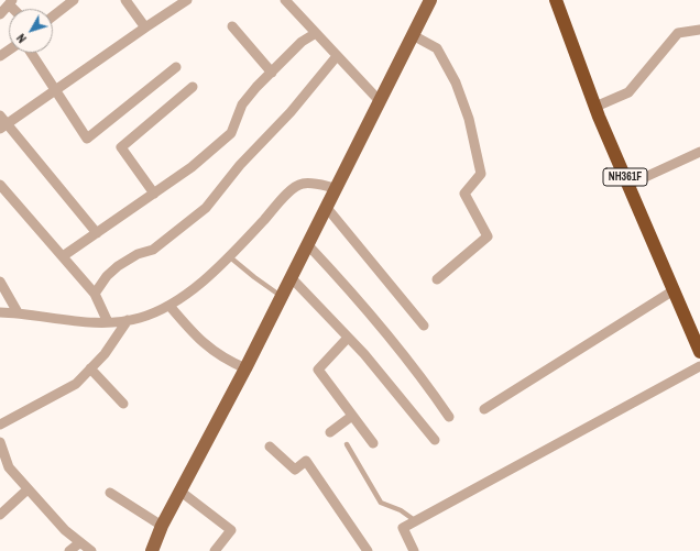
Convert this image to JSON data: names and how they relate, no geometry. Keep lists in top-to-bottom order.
{
  "streets": {
    "highway": ["NH361F"]
  },
  "north": "bottom left"
}
